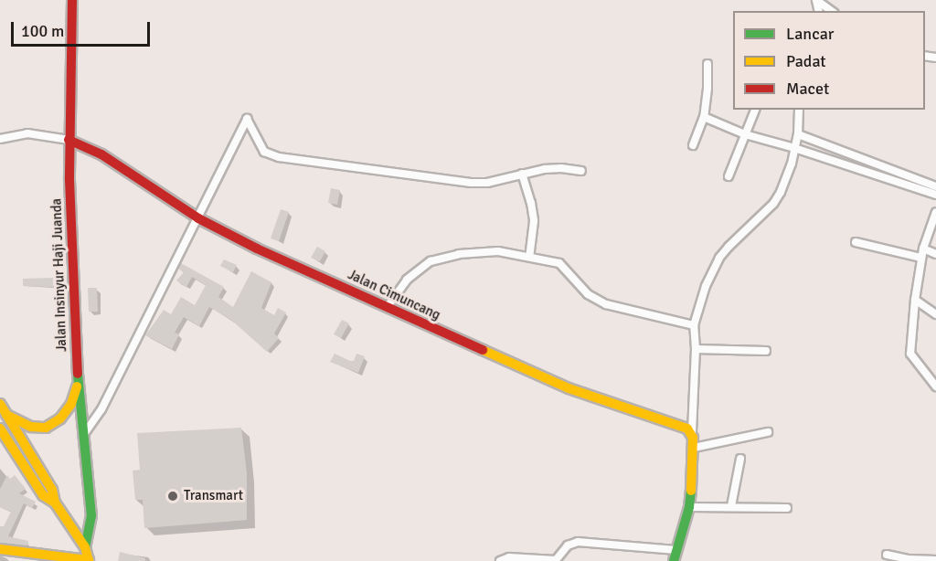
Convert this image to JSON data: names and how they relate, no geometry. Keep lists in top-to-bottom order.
{
  "streets": {
    "main road": ["Jalan Insinyur Haji Juanda", "Jalan Cimuncang"]
  },
  "crossings": [
    ["Jalan Insinyur Haji Juanda", "Jalan Cimuncang"]
  ],
  "places": ["Transmart"],
  "legend": ["Lancar", "Padat", "Macet"],
  "scale_bar": "100 m"
}
